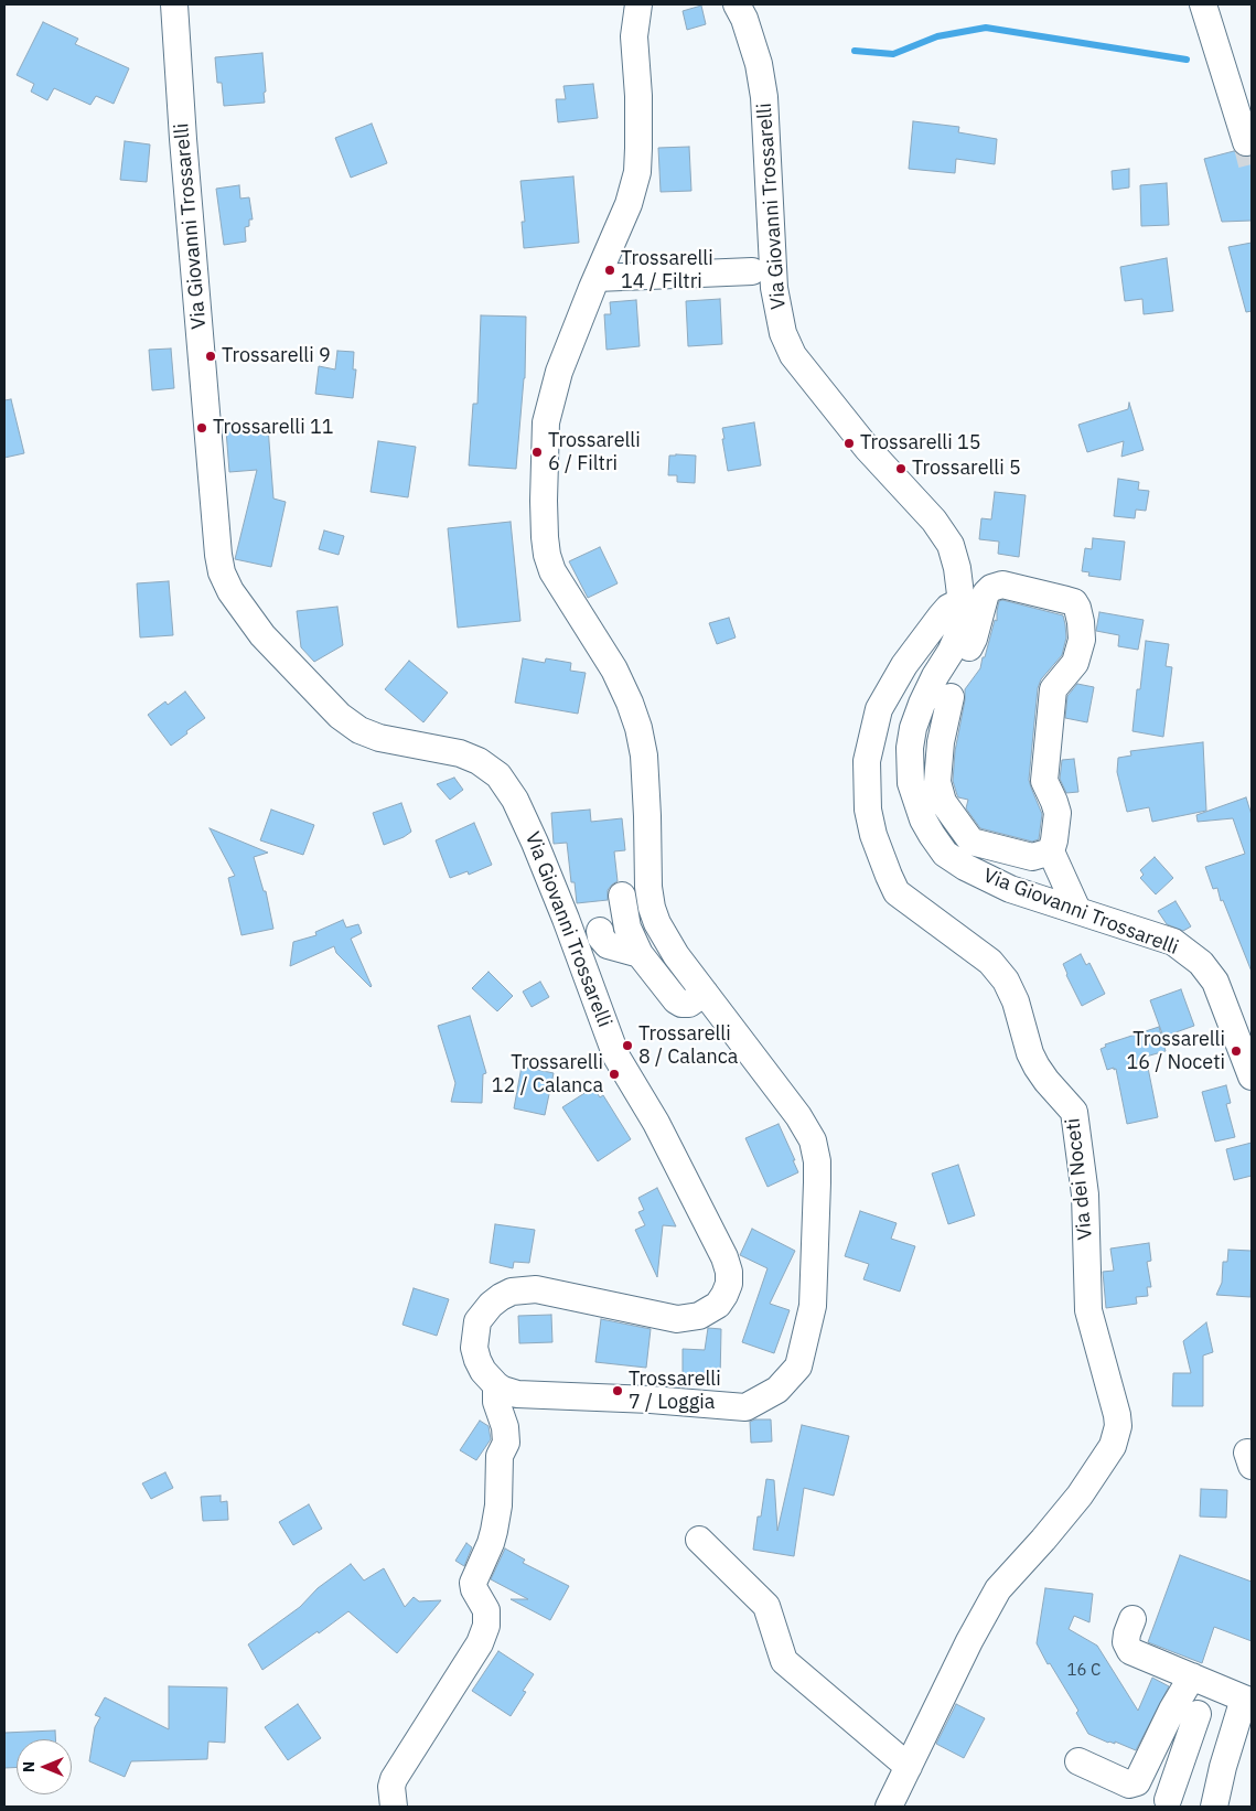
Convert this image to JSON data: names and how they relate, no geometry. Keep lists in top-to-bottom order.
{
  "streets": {
    "street": ["Via Giovanni Trossarelli", "Via dei Noceti"]
  },
  "crossings": [
    ["Via Giovanni Trossarelli", "Via dei Noceti"]
  ],
  "places": [
    "Trossarelli 14 / Filtri",
    "Trossarelli 9",
    "Trossarelli 11",
    "Trossarelli 15",
    "Trossarelli 6 / Filtri",
    "Trossarelli 5",
    "Trossarelli 8 / Calanca",
    "Trossarelli 16 / Noceti",
    "Trossarelli 12 / Calanca",
    "Trossarelli 7 / Loggia"
  ],
  "house_numbers": ["16 C"],
  "north": "left"
}
